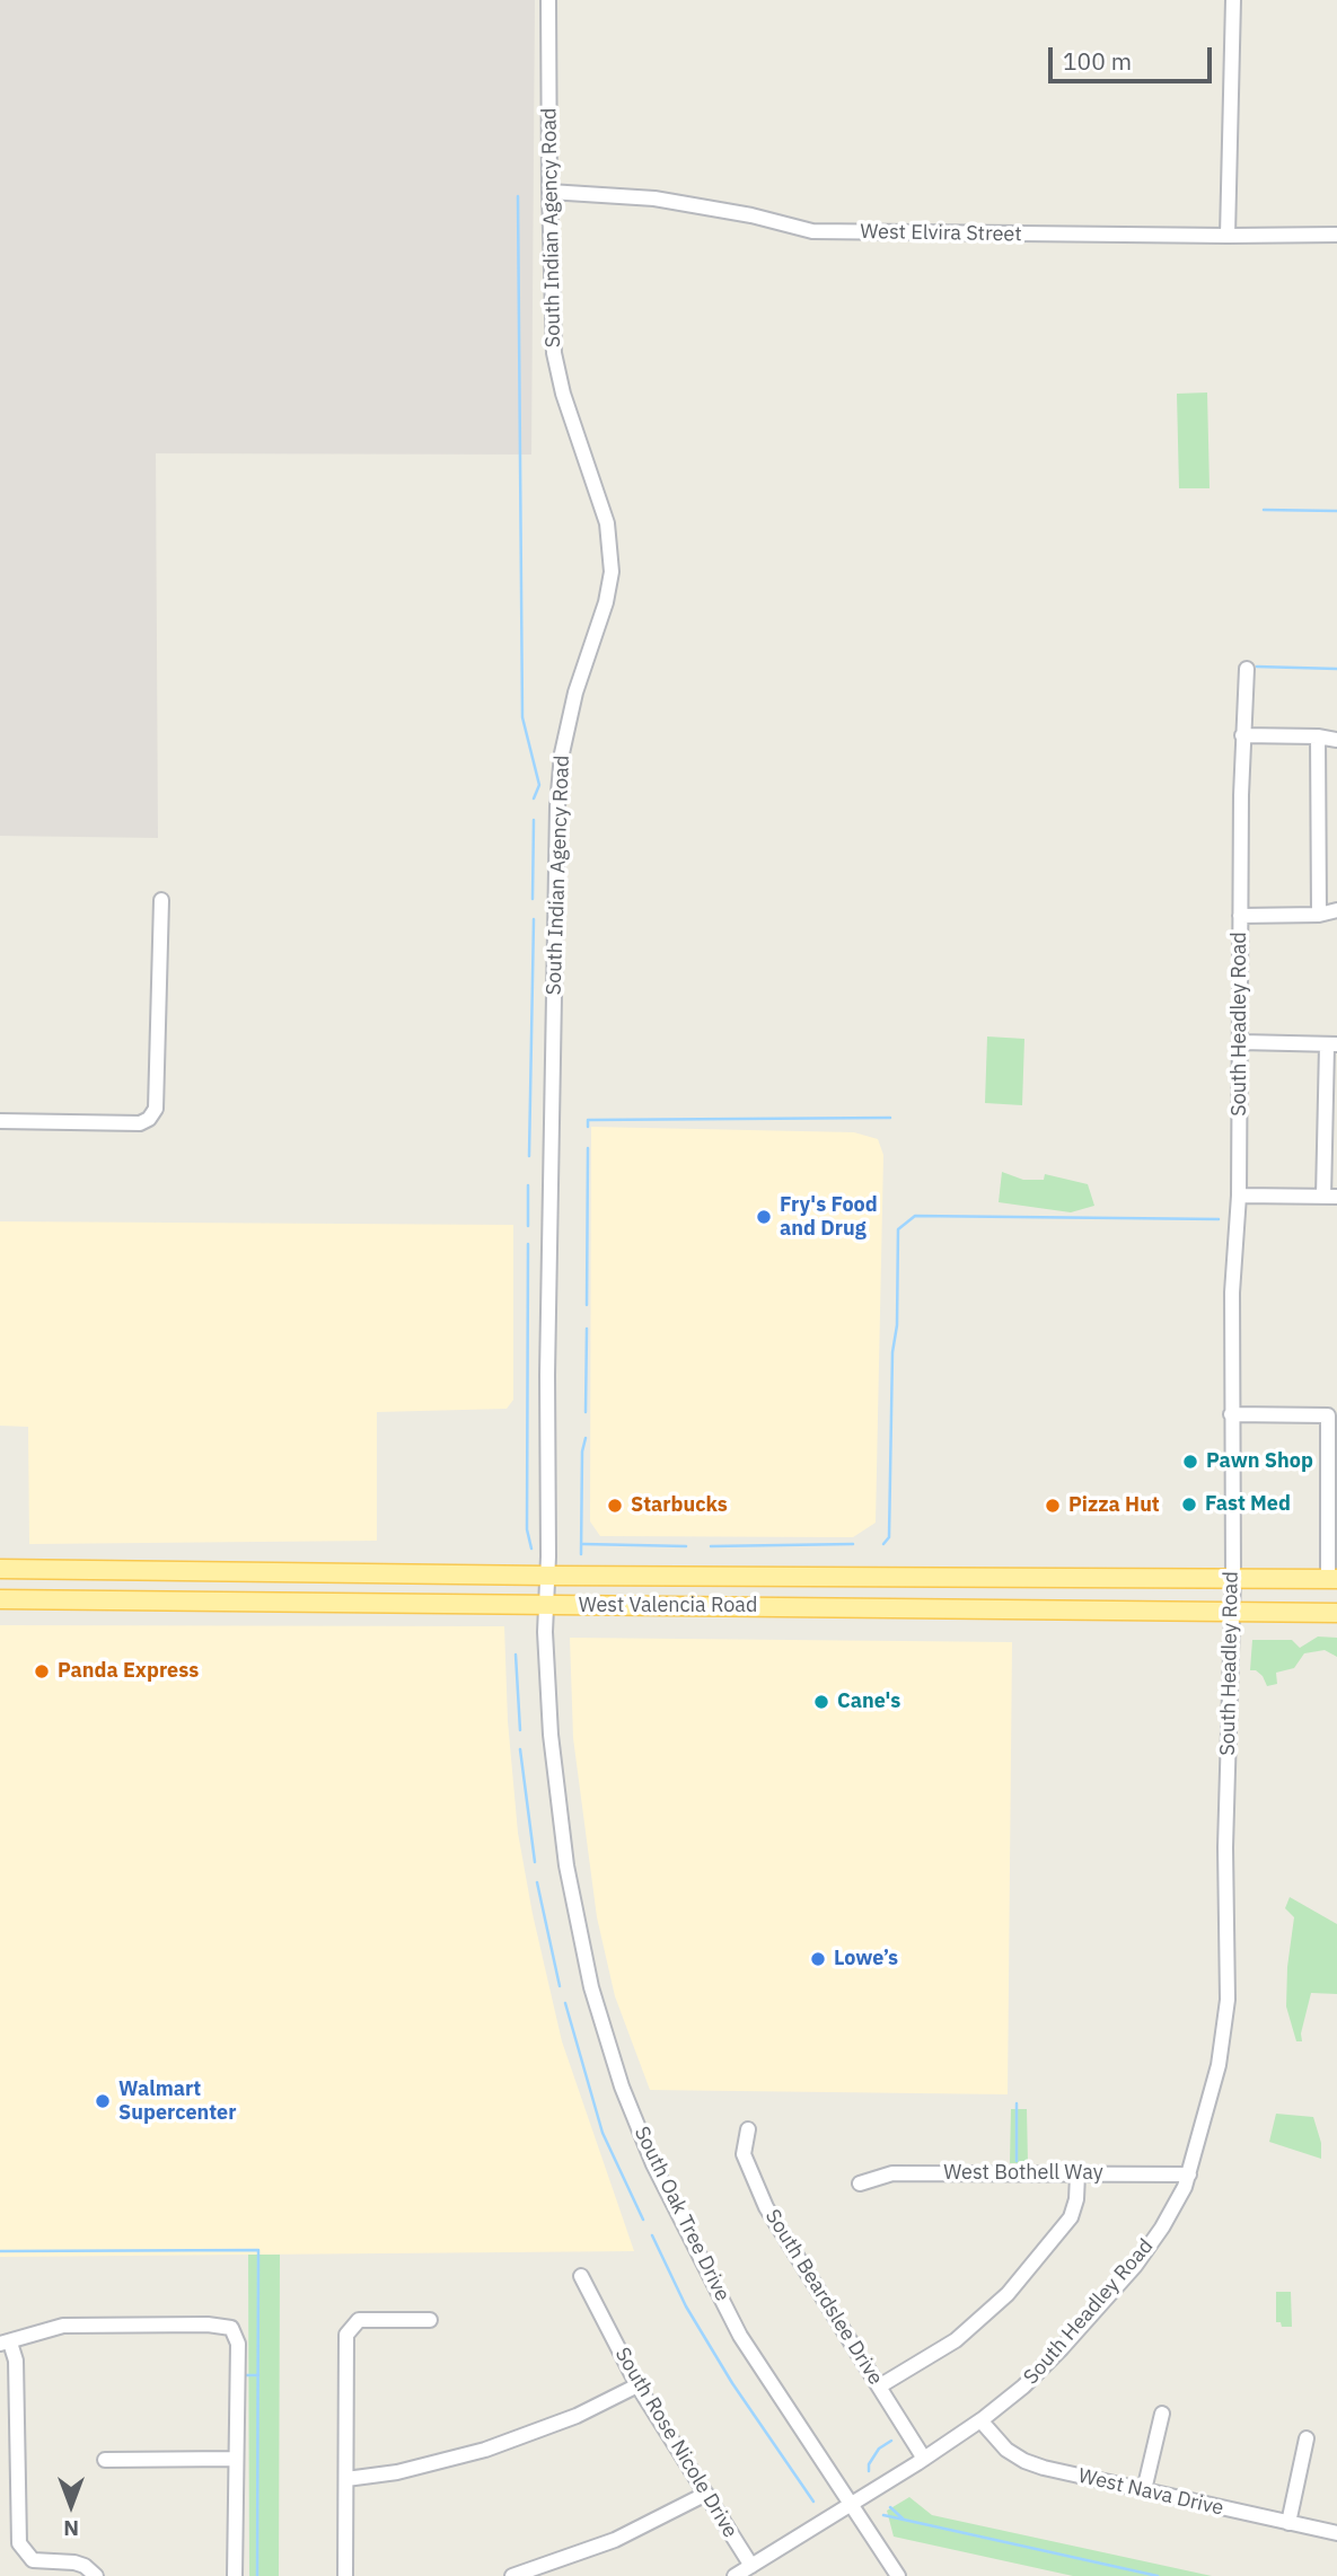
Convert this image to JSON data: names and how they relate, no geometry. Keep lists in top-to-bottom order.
{
  "streets": {
    "main road": ["West Valencia Road"],
    "street": [
      "South Indian Agency Road",
      "West Elvira Street",
      "South Headley Road",
      "West Bothell Way",
      "South Oak Tree Drive",
      "South Beardslee Drive",
      "South Rose Nicole Drive",
      "West Nava Drive"
    ]
  },
  "crossings": [
    ["South Indian Agency Road", "West Elvira Street"],
    ["South Indian Agency Road", "West Valencia Road"],
    ["South Indian Agency Road", "South Oak Tree Drive"],
    ["South Headley Road", "West Valencia Road"],
    ["South Headley Road", "West Bothell Way"],
    ["South Headley Road", "South Oak Tree Drive"],
    ["South Headley Road", "South Beardslee Drive"],
    ["South Headley Road", "South Rose Nicole Drive"],
    ["South Headley Road", "West Nava Drive"],
    ["West Valencia Road", "South Oak Tree Drive"]
  ],
  "places": [
    "Fry's Food and Drug",
    "Pawn Shop",
    "Fast Med",
    "Starbucks",
    "Pizza Hut",
    "Panda Express",
    "Cane's",
    "Lowe’s",
    "Walmart Supercenter"
  ],
  "scale_bar": "100 m",
  "north": "bottom"
}
